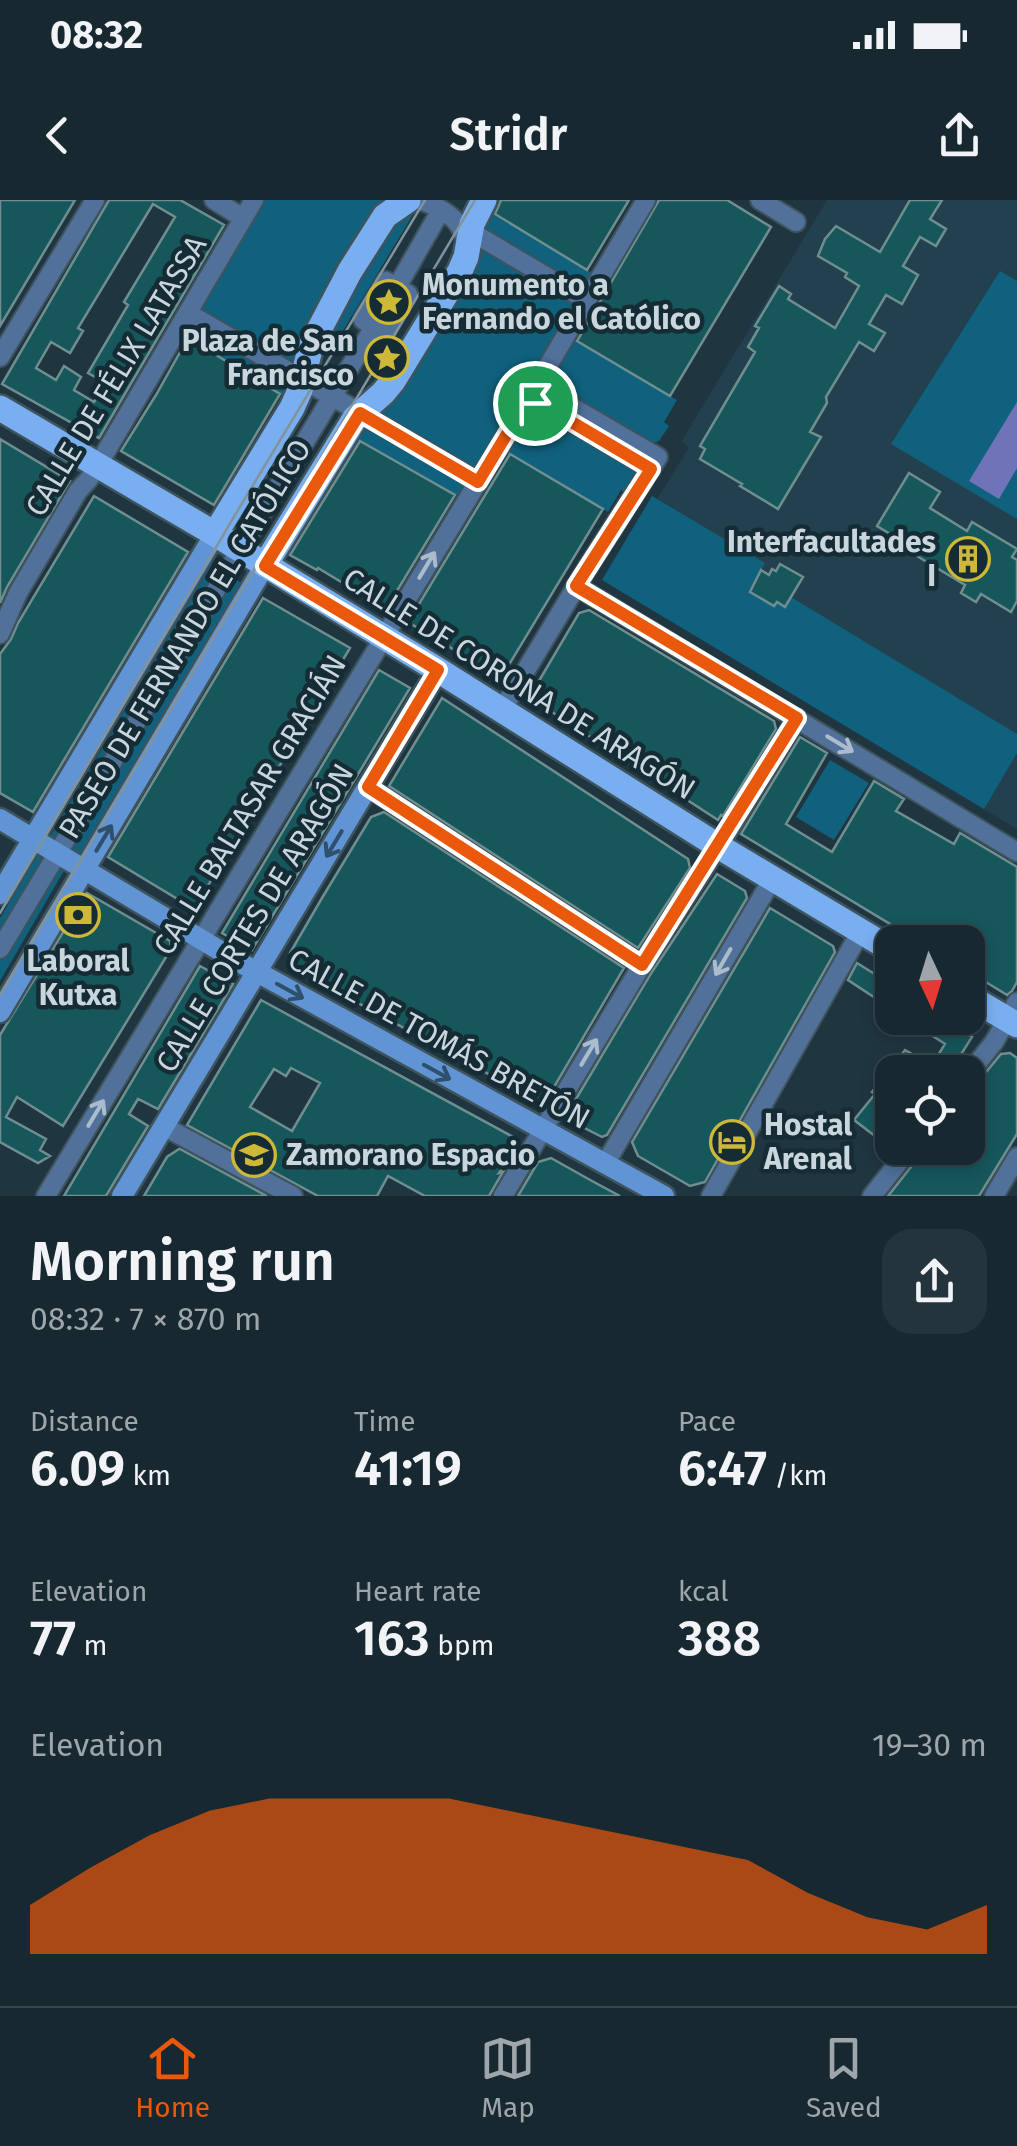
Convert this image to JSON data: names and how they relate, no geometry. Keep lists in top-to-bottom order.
{
  "streets": {
    "main road": [
      "PASEO DE FERNANDO EL CATÓLICO",
      "CALLE DE CORONA DE ARAGÓN",
      "CALLE CORTES DE ARAGÓN",
      "CALLE DE TOMÁS BRETÓN"
    ],
    "street": ["CALLE DE FÉLIX LATASSA", "CALLE BALTASAR GRACIÁN"]
  },
  "crossings": [
    ["CALLE DE FÉLIX LATASSA", "CALLE DE CORONA DE ARAGÓN"],
    ["PASEO DE FERNANDO EL CATÓLICO", "CALLE DE CORONA DE ARAGÓN"],
    ["PASEO DE FERNANDO EL CATÓLICO", "CALLE DE TOMÁS BRETÓN"],
    ["CALLE DE CORONA DE ARAGÓN", "CALLE BALTASAR GRACIÁN"],
    ["CALLE DE CORONA DE ARAGÓN", "CALLE CORTES DE ARAGÓN"],
    ["CALLE BALTASAR GRACIÁN", "CALLE DE TOMÁS BRETÓN"],
    ["CALLE CORTES DE ARAGÓN", "CALLE DE TOMÁS BRETÓN"]
  ],
  "one_way": ["CALLE CORTES DE ARAGÓN", "CALLE DE TOMÁS BRETÓN"],
  "places": {
    "place": ["Monumento a Fernando el Católico", "Plaza de San Francisco"],
    "building": ["Interfacultades I"],
    "bank": ["Laboral Kutxa"],
    "hotel": ["Hostal Arenal"],
    "school or university": ["Zamorano Espacio"]
  },
  "north": "bottom",
  "page": {
    "status": "08:32",
    "header": "Stridr",
    "heading": ["Morning run", "08:32 · 7 × 870 m"],
    "stats": [
      ["Distance", "6.09 km"],
      ["Time", "41:19"],
      ["Pace", "6:47 /km"],
      ["Elevation", "77 m"],
      ["Heart rate", "163 bpm"],
      ["kcal", "388"]
    ],
    "chart": ["Elevation", "19–30 m"],
    "tabs": ["Home", "Map", "Saved"]
  }
}
